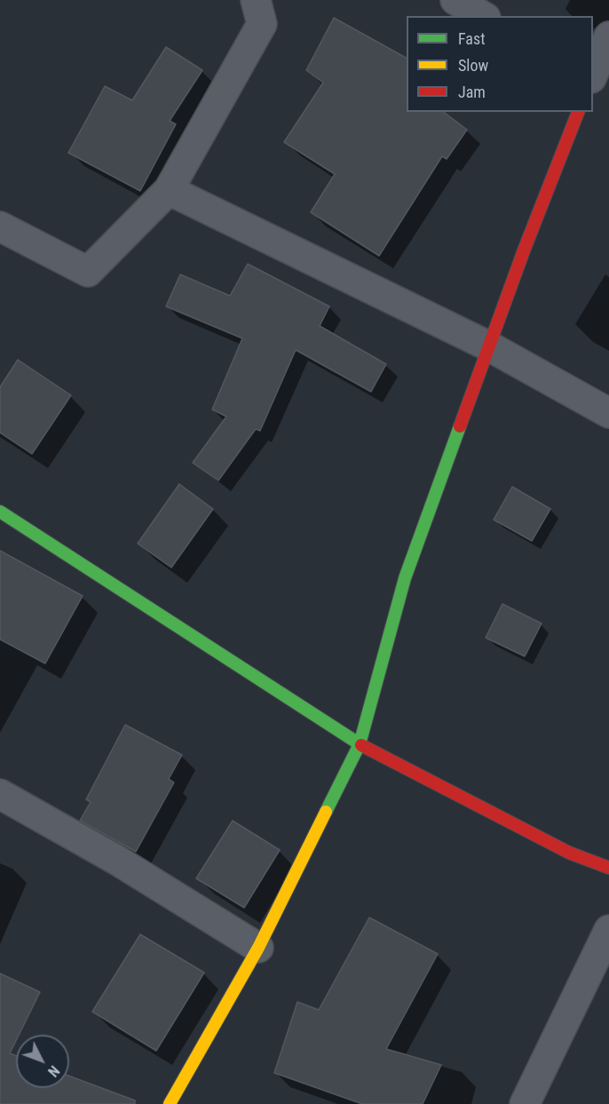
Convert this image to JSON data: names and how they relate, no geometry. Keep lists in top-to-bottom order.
{
  "legend": ["Fast", "Slow", "Jam"],
  "north": "bottom right"
}
